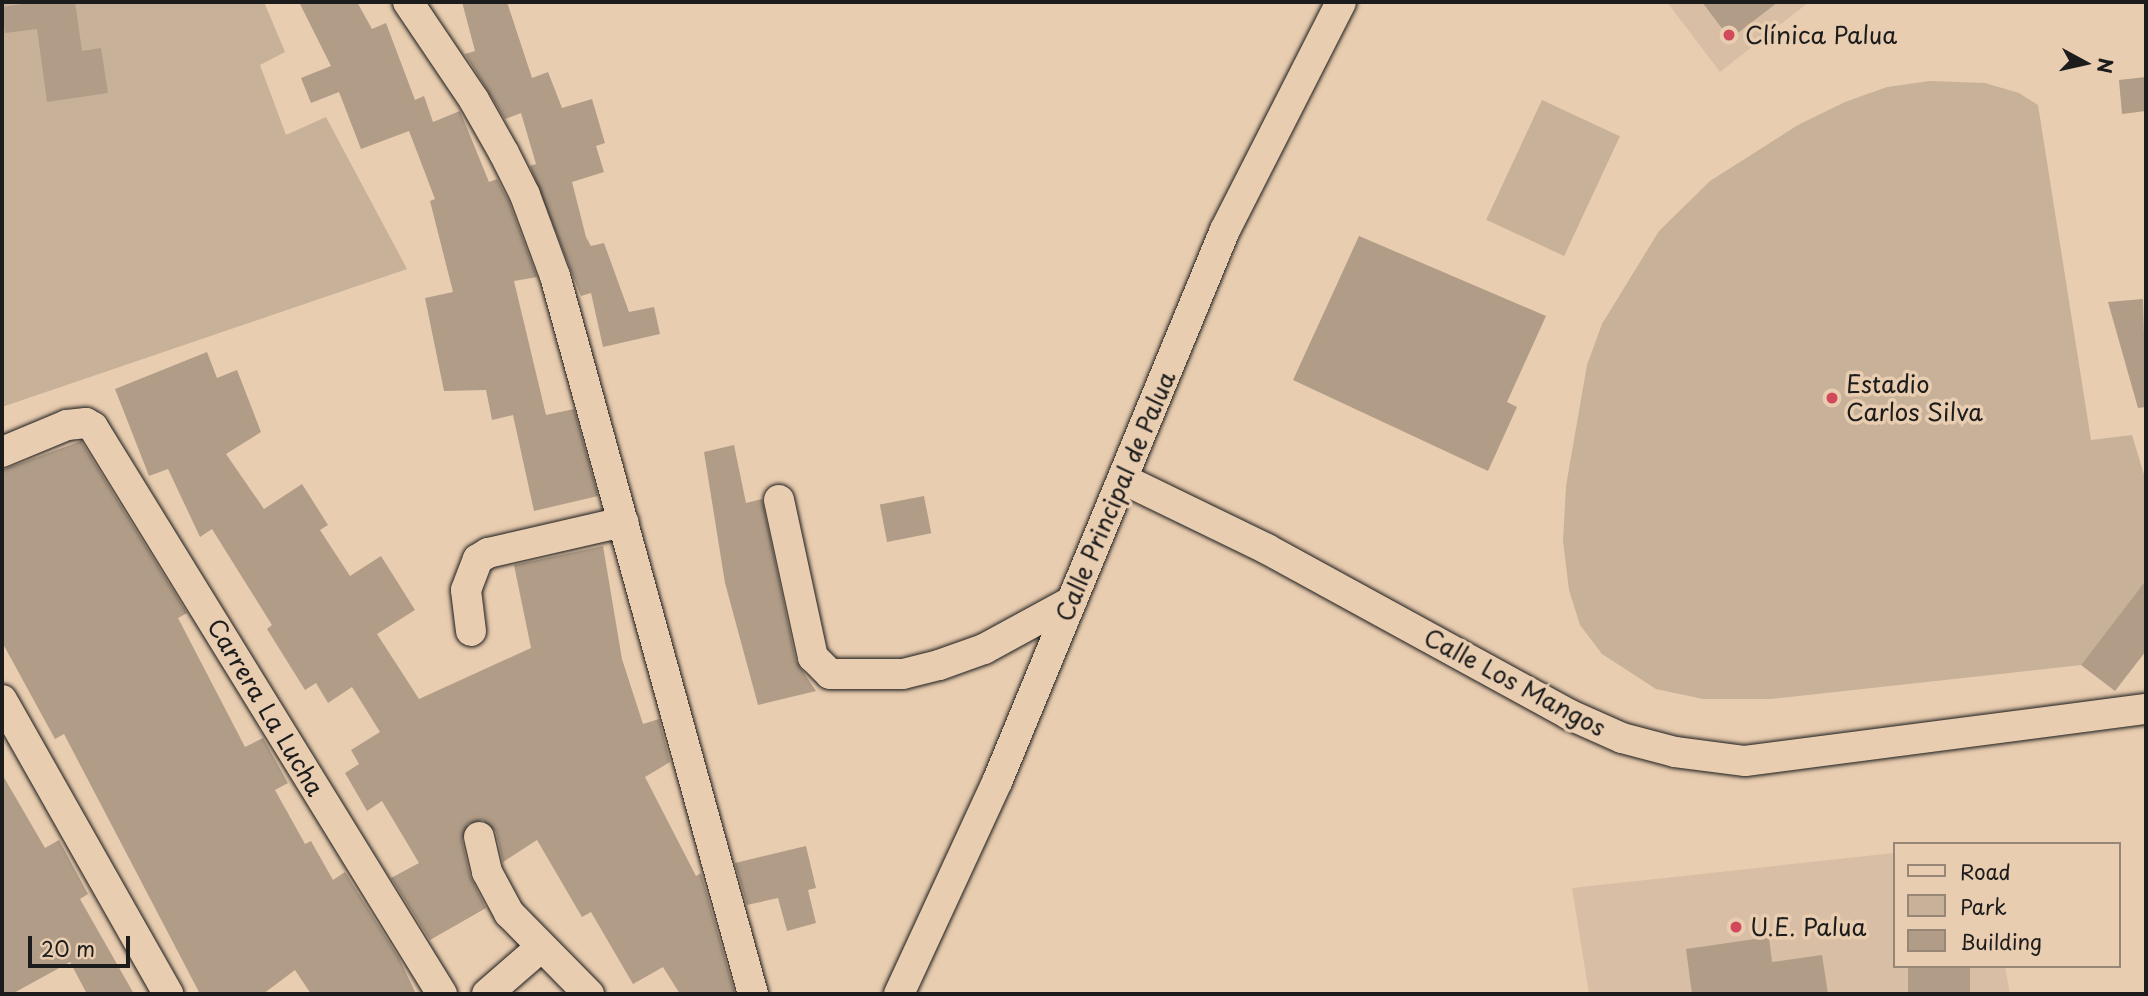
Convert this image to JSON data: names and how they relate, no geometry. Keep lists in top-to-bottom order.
{
  "streets": {
    "street": ["Calle Principal de Palua", "Calle Los Mangos", "Carrera La Lucha"]
  },
  "crossings": [
    ["Calle Principal de Palua", "Calle Los Mangos"]
  ],
  "places": ["Clínica Palua", "Estadio Carlos Silva", "U.E. Palua"],
  "legend": ["Road", "Park", "Building"],
  "scale_bar": "20 m",
  "north": "right"
}
